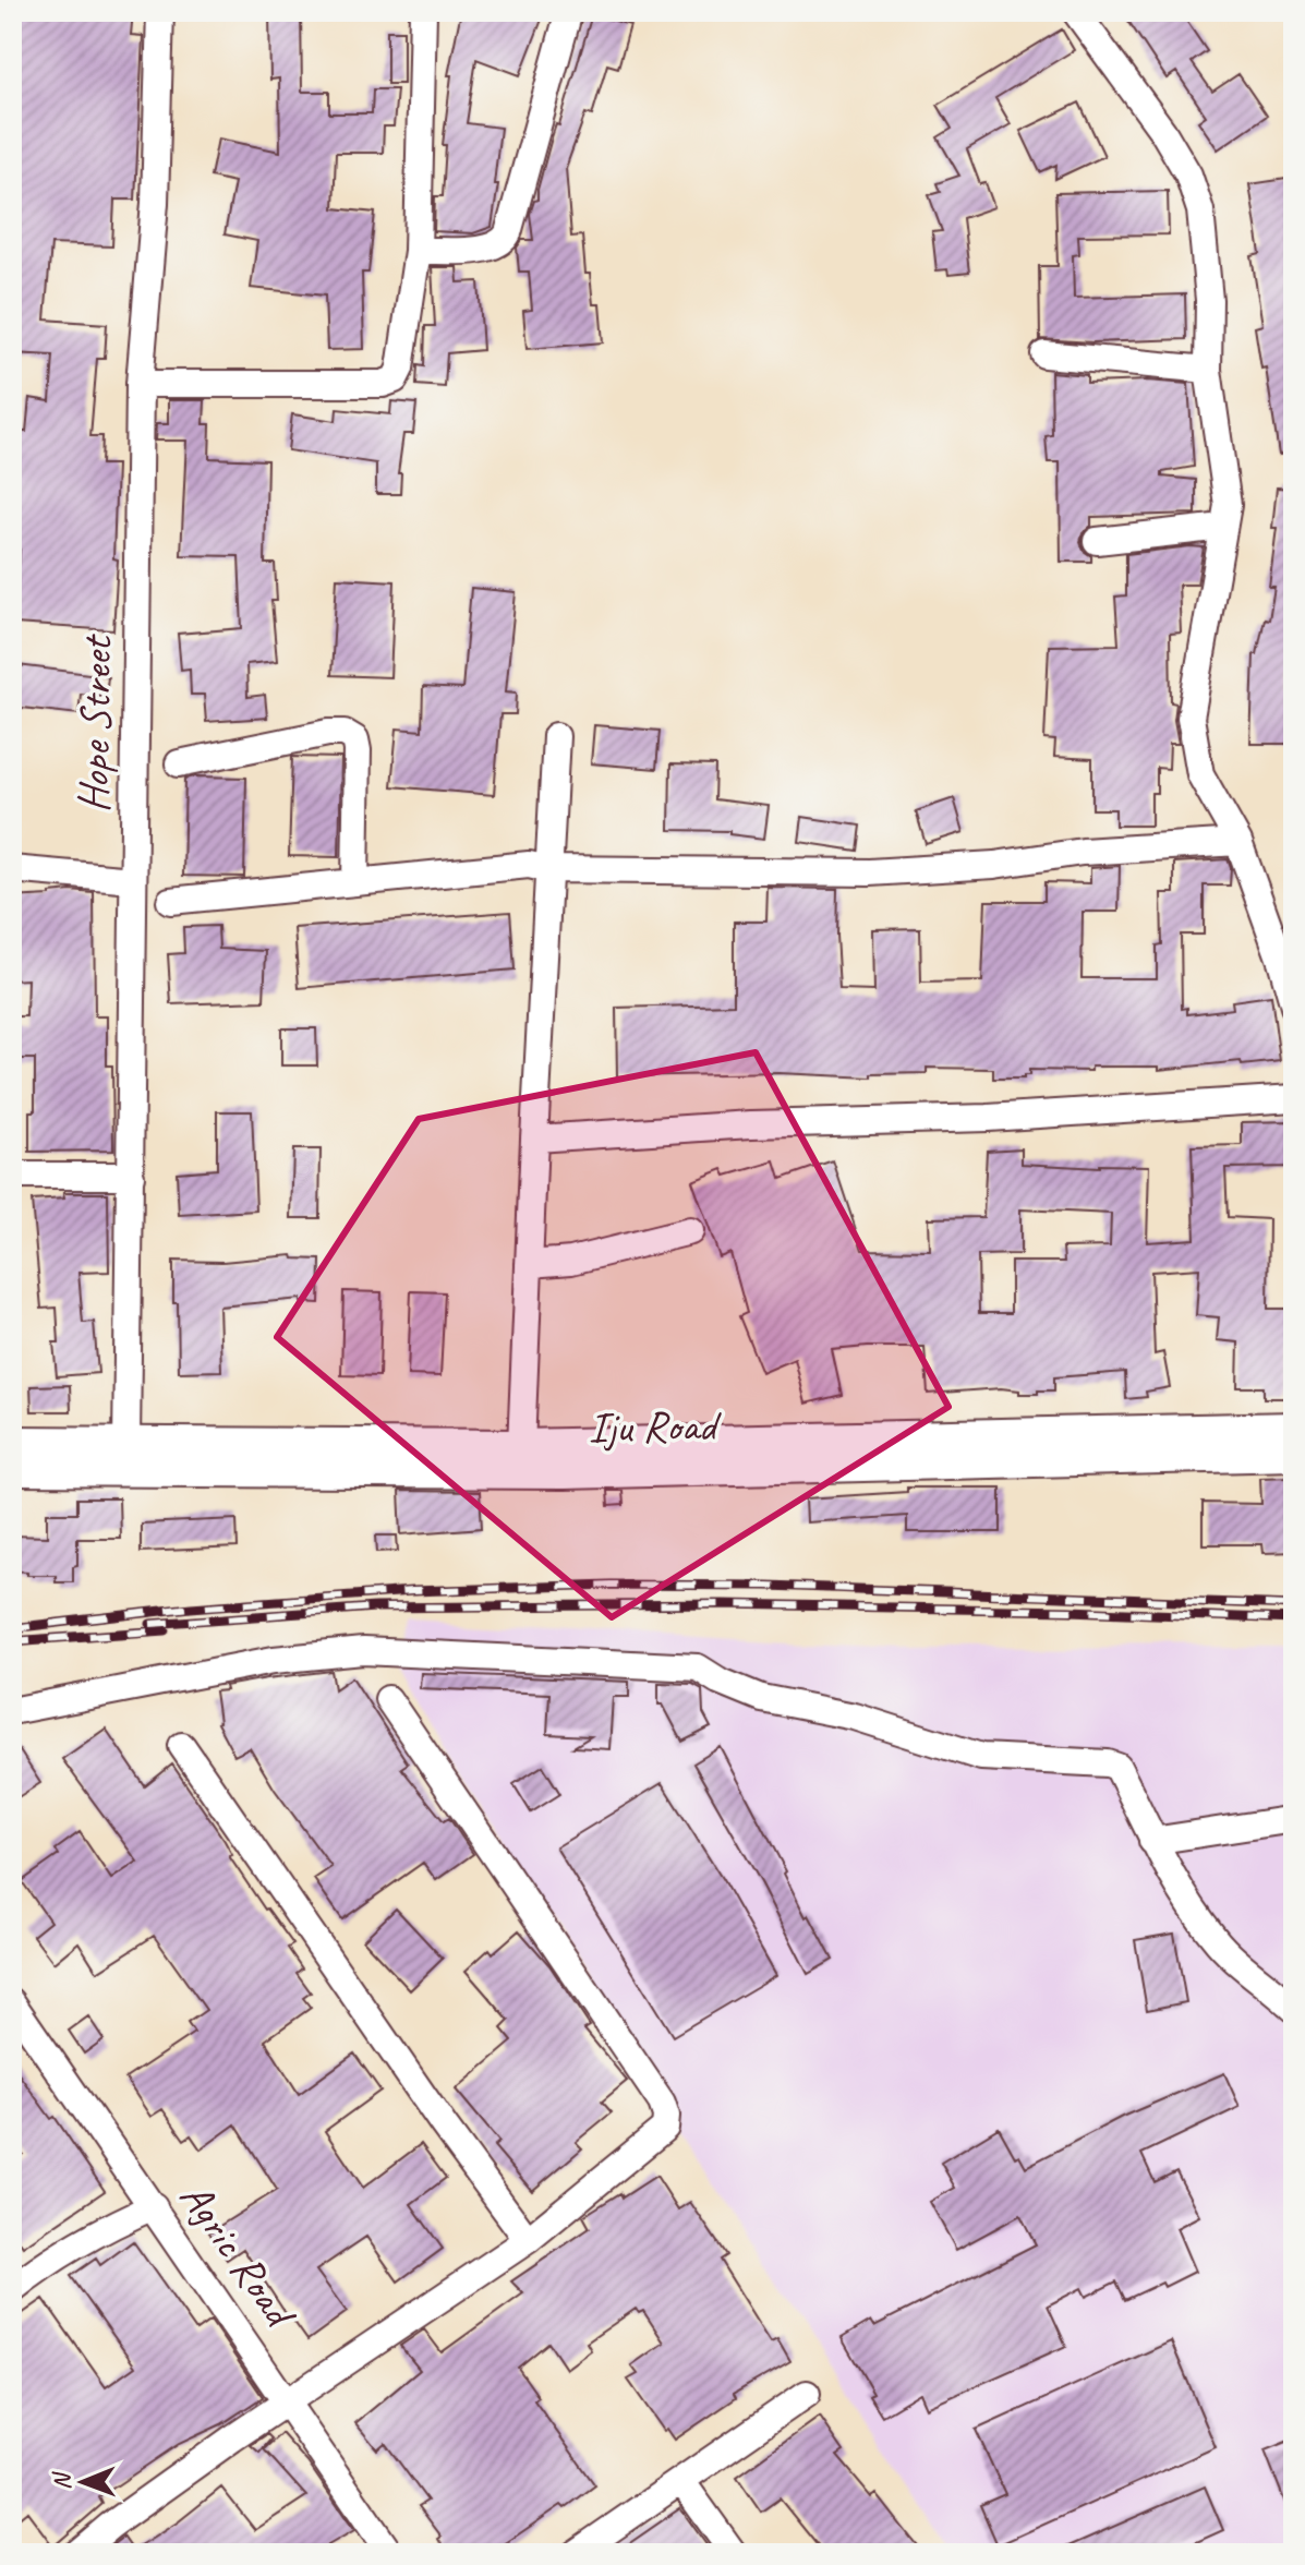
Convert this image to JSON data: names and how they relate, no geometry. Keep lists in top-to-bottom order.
{
  "streets": {
    "main road": ["Iju Road"],
    "street": ["Hope Street", "Agric Road"]
  },
  "crossings": [
    ["Hope Street", "Iju Road"]
  ],
  "north": "left"
}
